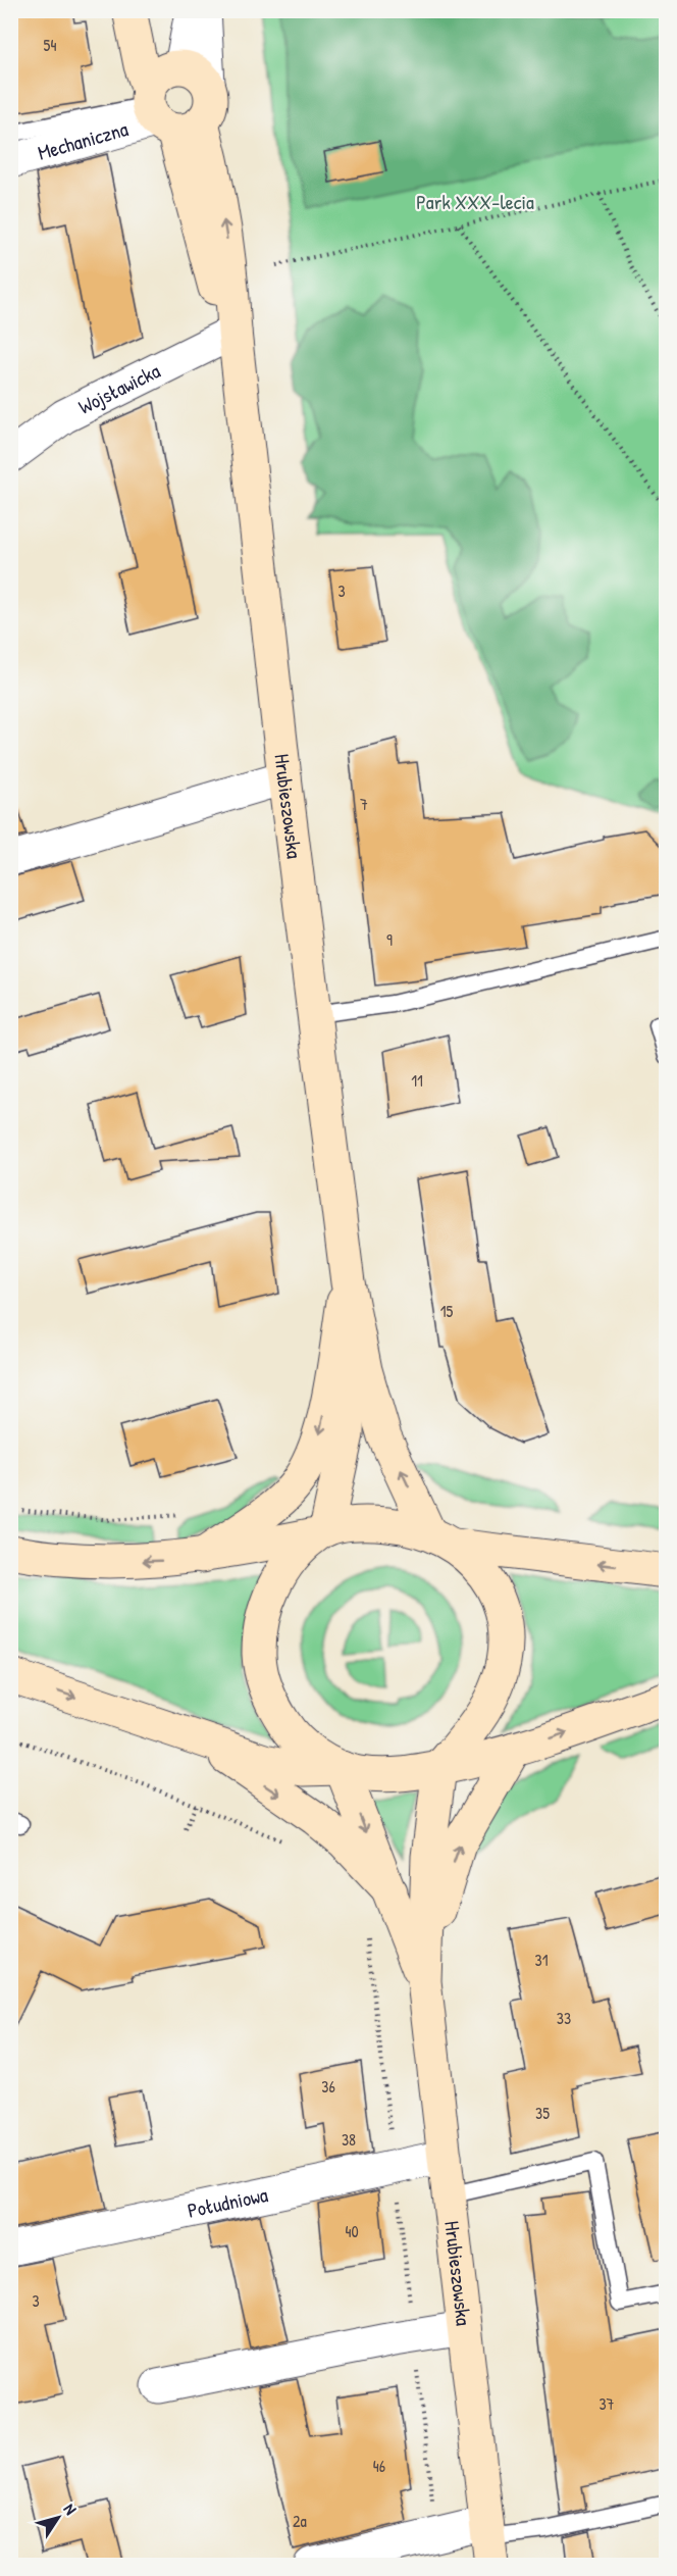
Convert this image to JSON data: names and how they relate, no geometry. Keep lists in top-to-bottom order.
{
  "streets": {
    "main road": ["Hrubieszowska"],
    "street": ["Mechaniczna", "Wojsławicka", "Południowa"]
  },
  "crossings": [
    ["Mechaniczna", "Hrubieszowska"],
    ["Wojsławicka", "Hrubieszowska"],
    ["Hrubieszowska", "Południowa"]
  ],
  "parks": ["Park XXX-lecia"],
  "house_numbers": [
    "54",
    "3",
    "7",
    "9",
    "11",
    "15",
    "31",
    "33",
    "36",
    "35",
    "38",
    "40",
    "3",
    "37",
    "46",
    "2a"
  ],
  "north": "top right"
}
